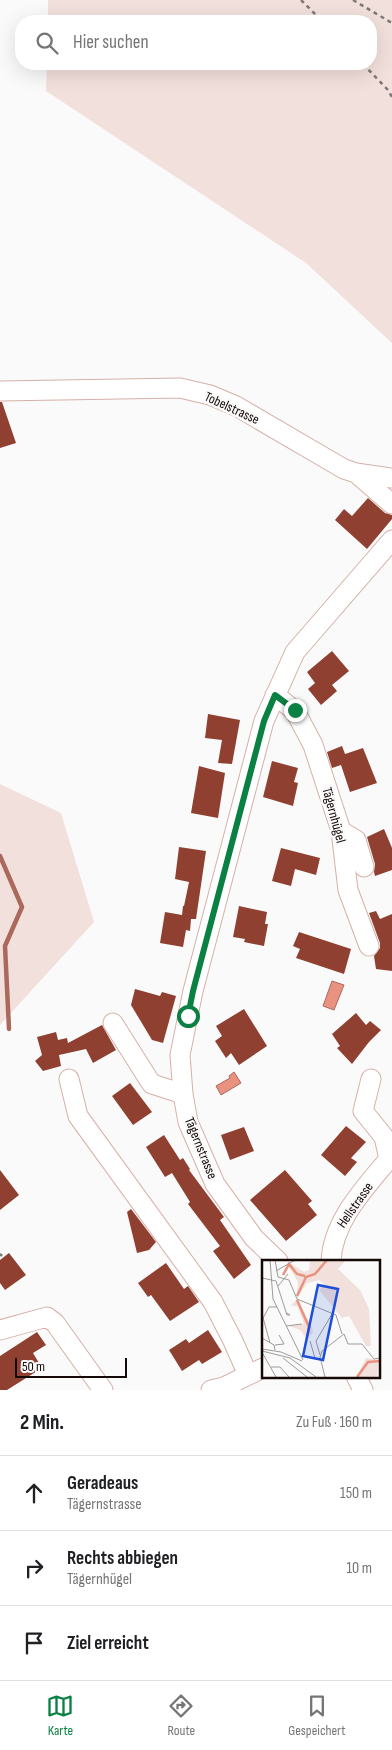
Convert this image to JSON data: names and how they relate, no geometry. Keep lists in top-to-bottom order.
{
  "streets": {
    "street": [
      "Tobelstrasse",
      "Tägernhügel",
      "Tägernstrasse",
      "Hellstrasse"
    ]
  },
  "crossings": [
    ["Tägernhügel", "Tägernstrasse"]
  ],
  "scale_bar": "50 m",
  "page": {
    "search": "Hier suchen",
    "scale": "50 m",
    "heading": ["2 Min.", "Zu Fuß · 160 m"],
    "list": [
      ["Geradeaus", "Tägernstrasse", "150 m"],
      ["Rechts abbiegen", "Tägernhügel", "10 m"],
      "Ziel erreicht"
    ],
    "nav": ["Karte", "Route", "Gespeichert"]
  }
}
